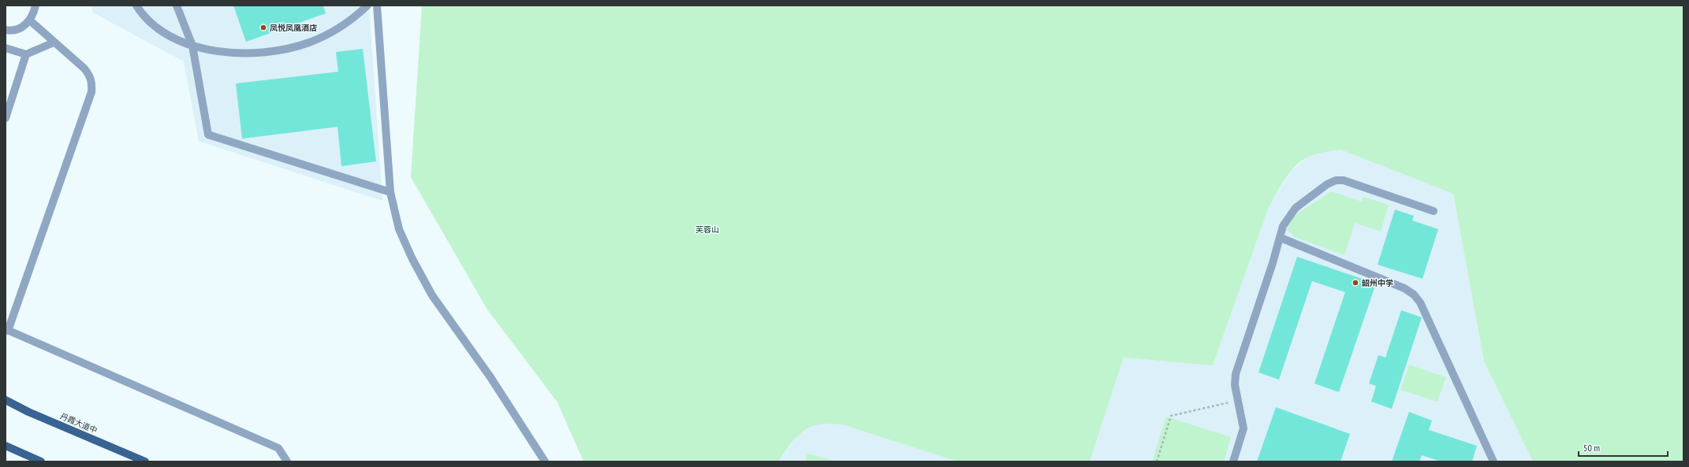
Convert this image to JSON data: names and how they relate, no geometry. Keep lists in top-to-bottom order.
{
  "streets": {
    "main road": ["丹霞大道中"]
  },
  "parks": ["芙蓉山"],
  "places": ["凤悦凤凰酒店", "韶州中学"],
  "scale_bar": "50 m"
}
